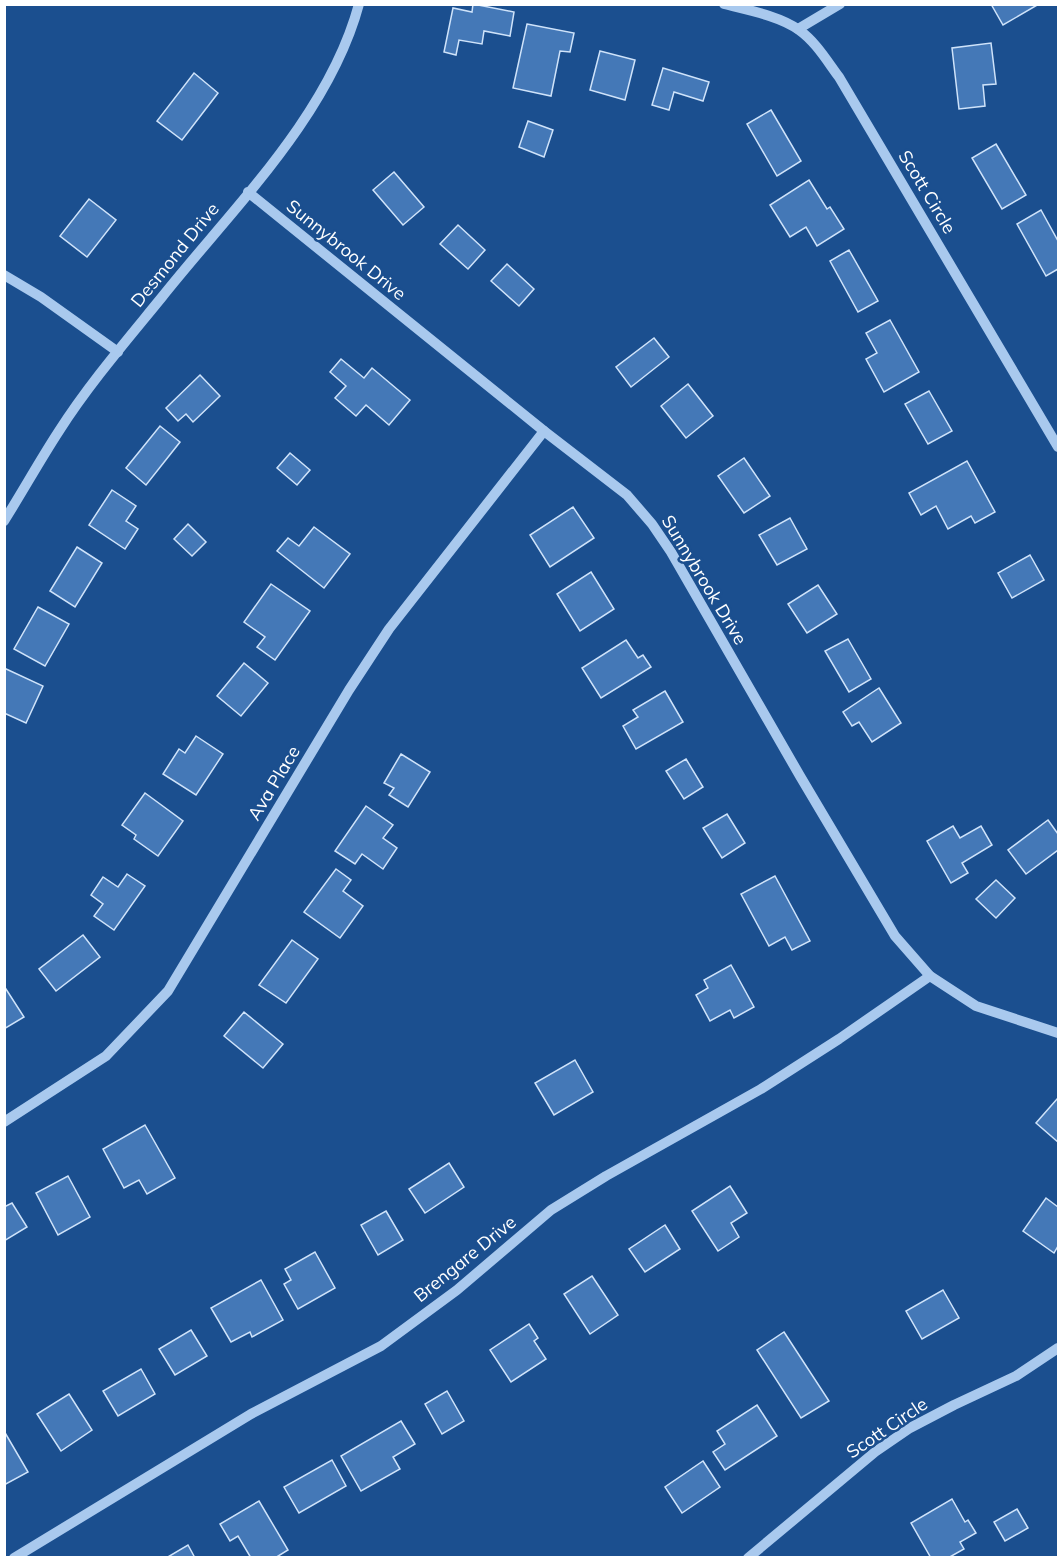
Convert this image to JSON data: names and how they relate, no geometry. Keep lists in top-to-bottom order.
{
  "streets": {
    "street": [
      "Scott Circle",
      "Sunnybrook Drive",
      "Desmond Drive",
      "Ava Place",
      "Brengare Drive"
    ]
  },
  "crossings": [
    ["Sunnybrook Drive", "Desmond Drive"],
    ["Sunnybrook Drive", "Ava Place"],
    ["Sunnybrook Drive", "Brengare Drive"]
  ]
}
